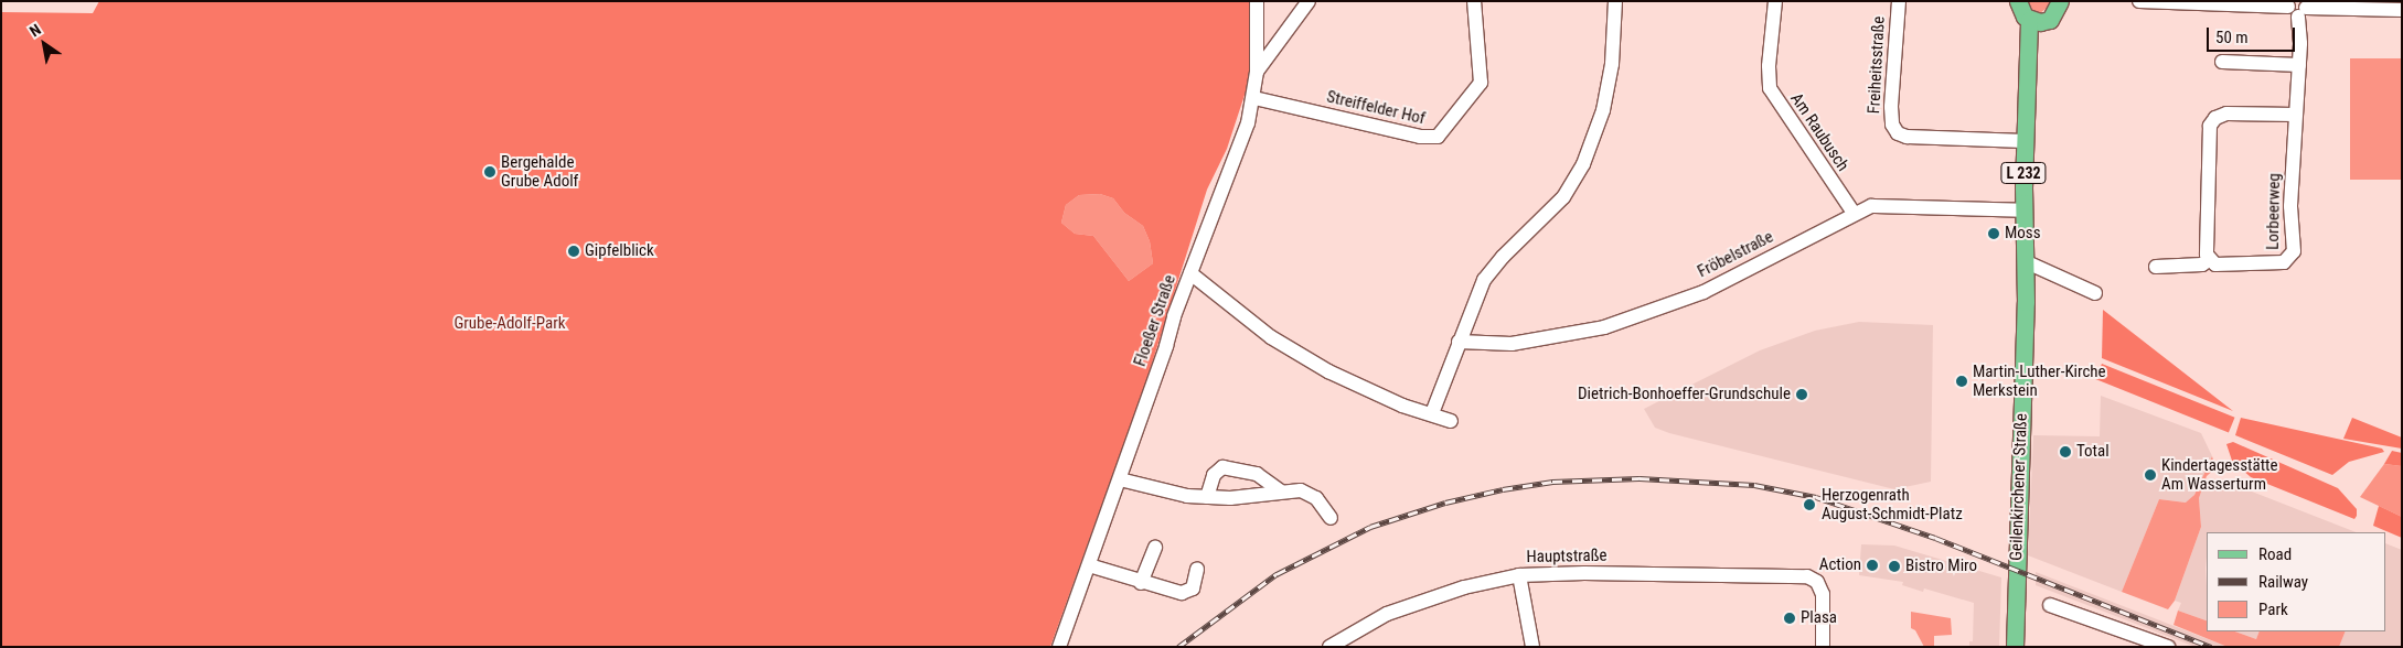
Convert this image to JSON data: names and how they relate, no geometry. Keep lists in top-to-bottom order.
{
  "streets": {
    "main road": ["L 232", "Geilenkirchener Straße"],
    "street": [
      "Freiheitsstraße",
      "Streiffelder Hof",
      "Am Raubusch",
      "Lorbeerweg",
      "Fröbelstraße",
      "Floeßer Straße",
      "Hauptstraße"
    ]
  },
  "crossings": [
    ["Freiheitsstraße", "Geilenkirchener Straße"],
    ["Streiffelder Hof", "Floeßer Straße"],
    ["Am Raubusch", "Fröbelstraße"],
    ["L 232", "Geilenkirchener Straße"],
    ["Fröbelstraße", "Geilenkirchener Straße"]
  ],
  "parks": ["Grube-Adolf-Park"],
  "places": [
    "Bergehalde Grube Adolf",
    "Moss",
    "Gipfelblick",
    "Martin-Luther-Kirche Merkstein",
    "Dietrich-Bonhoeffer-Grundschule",
    "Total",
    "Kindertagesstätte Am Wasserturm",
    "Herzogenrath August-Schmidt-Platz",
    "Action",
    "Bistro Miro",
    "Plasa"
  ],
  "legend": ["Road", "Railway", "Park"],
  "scale_bar": "50 m",
  "north": "top left"
}
